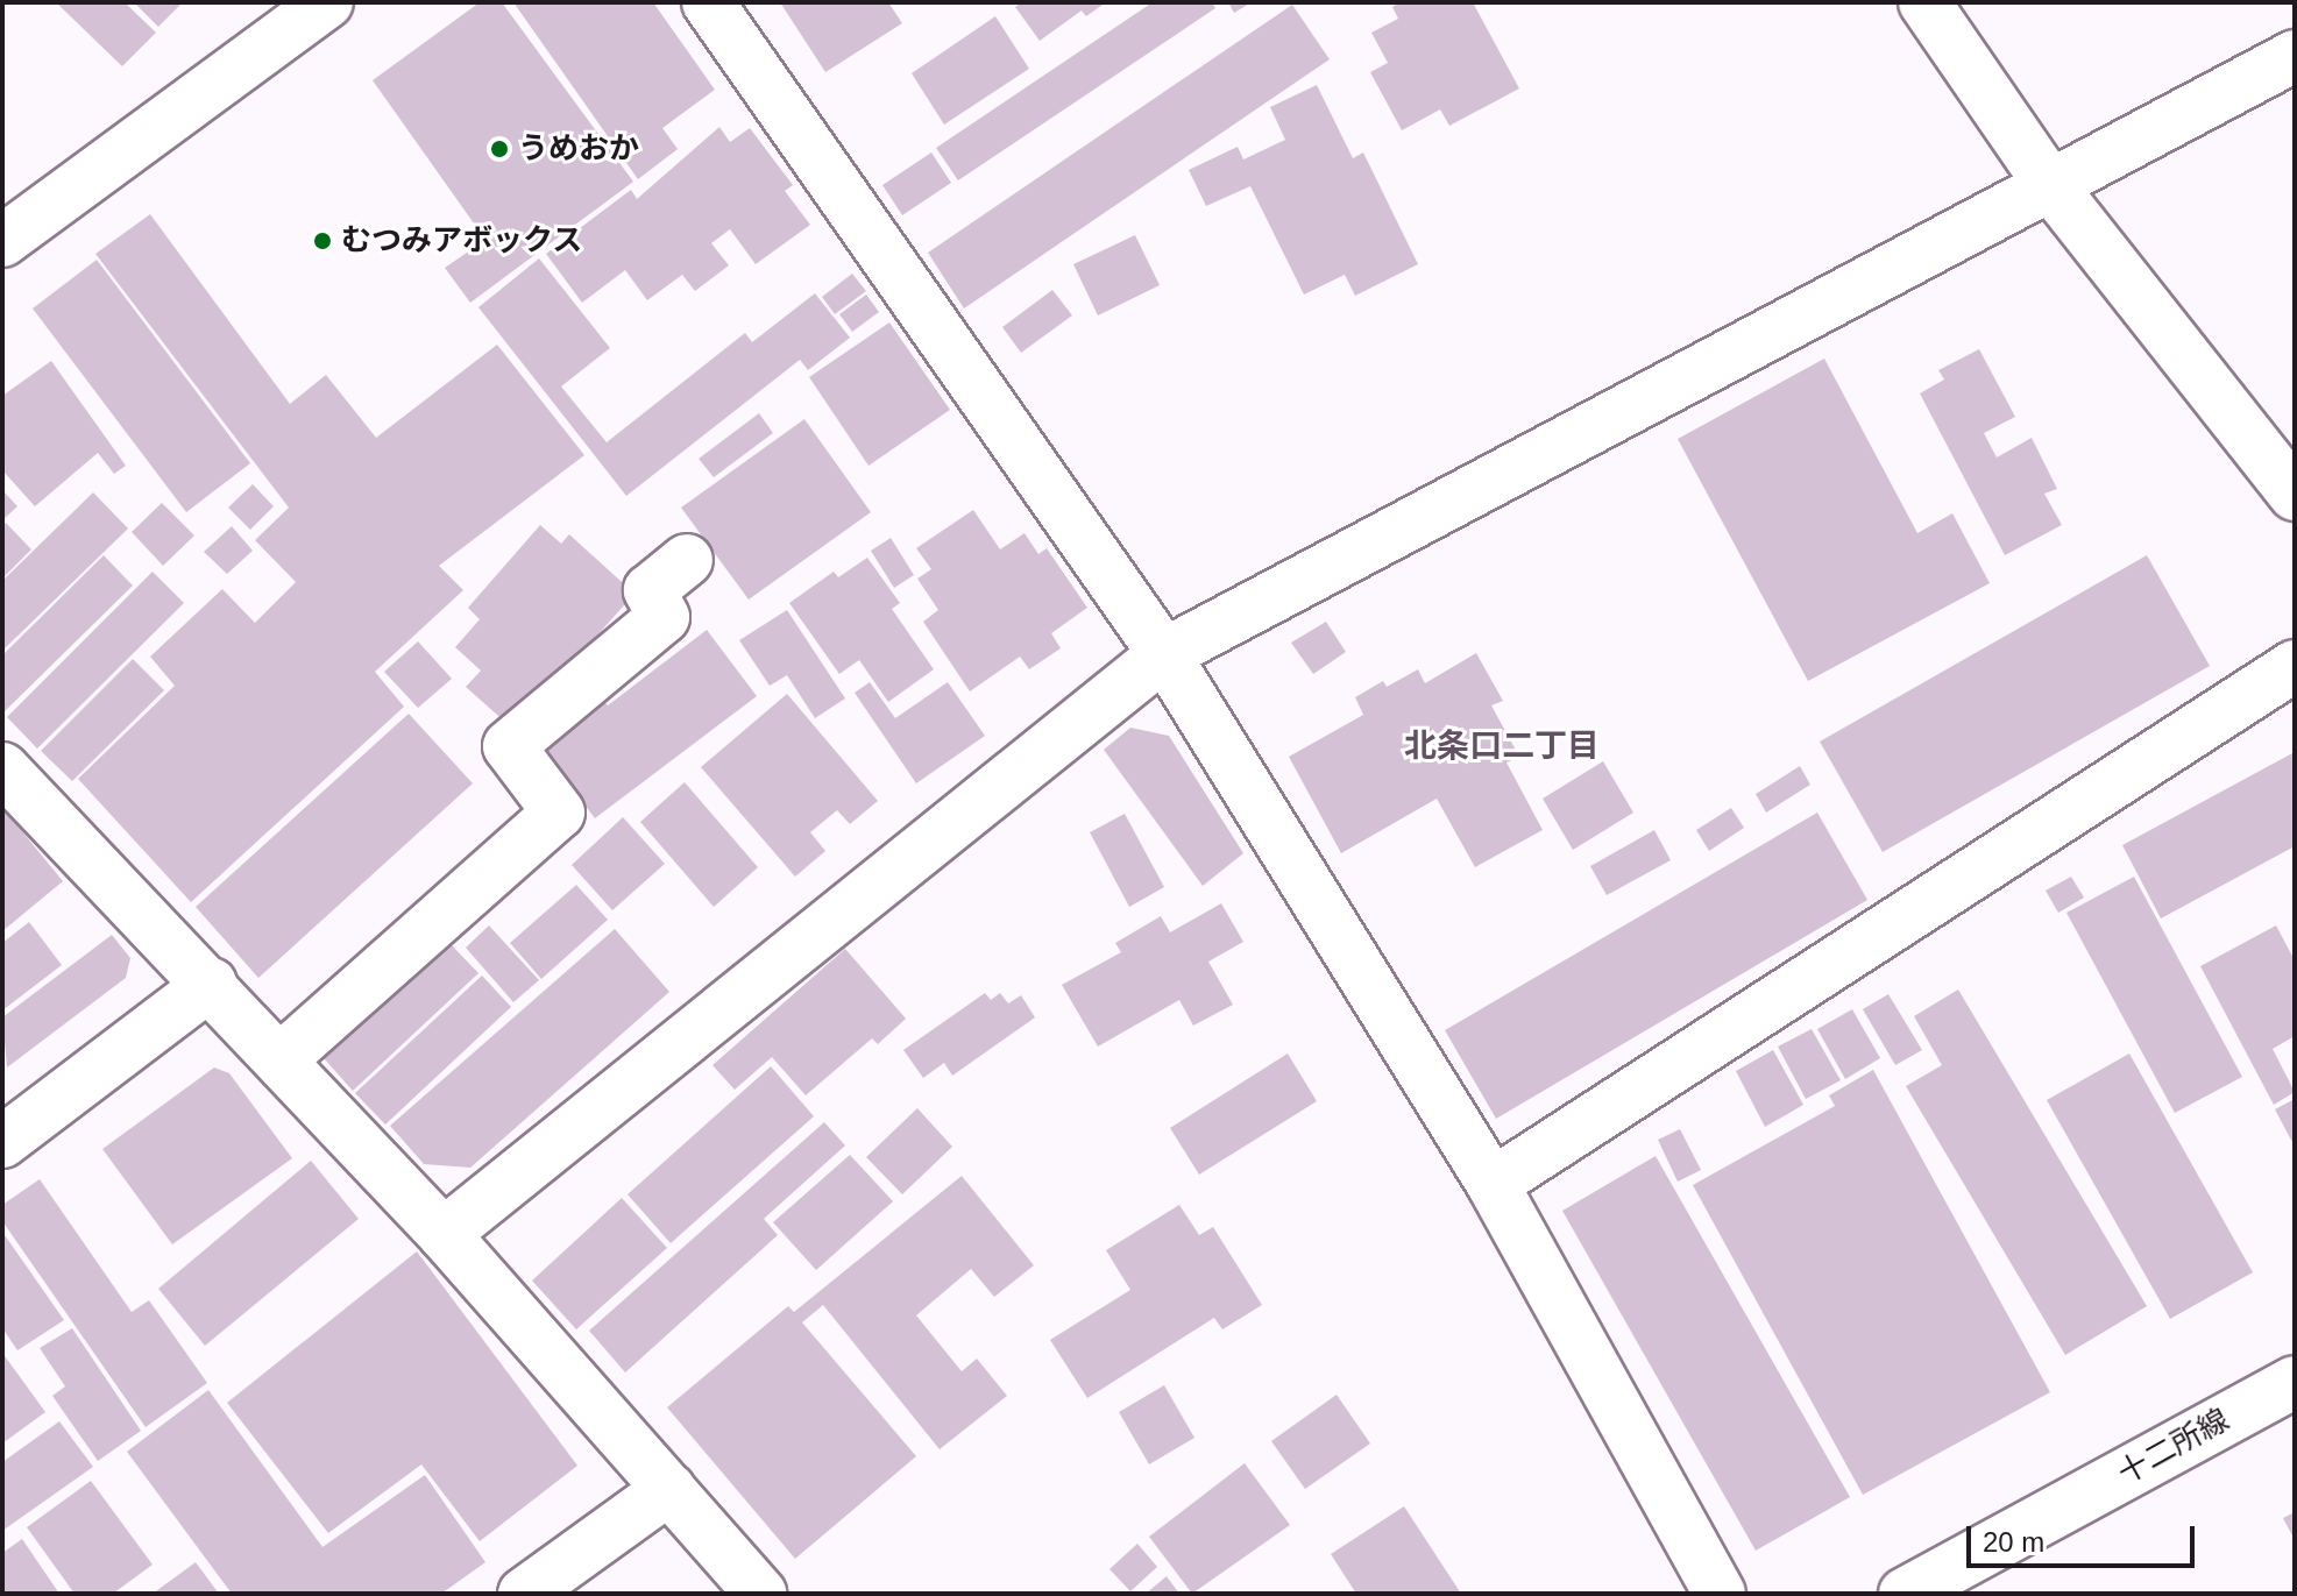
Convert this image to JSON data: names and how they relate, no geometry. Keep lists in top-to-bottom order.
{
  "streets": {
    "street": ["十二所線"]
  },
  "districts": ["北条口二丁目"],
  "places": ["うめおか", "むつみアボックス"],
  "scale_bar": "20 m"
}
